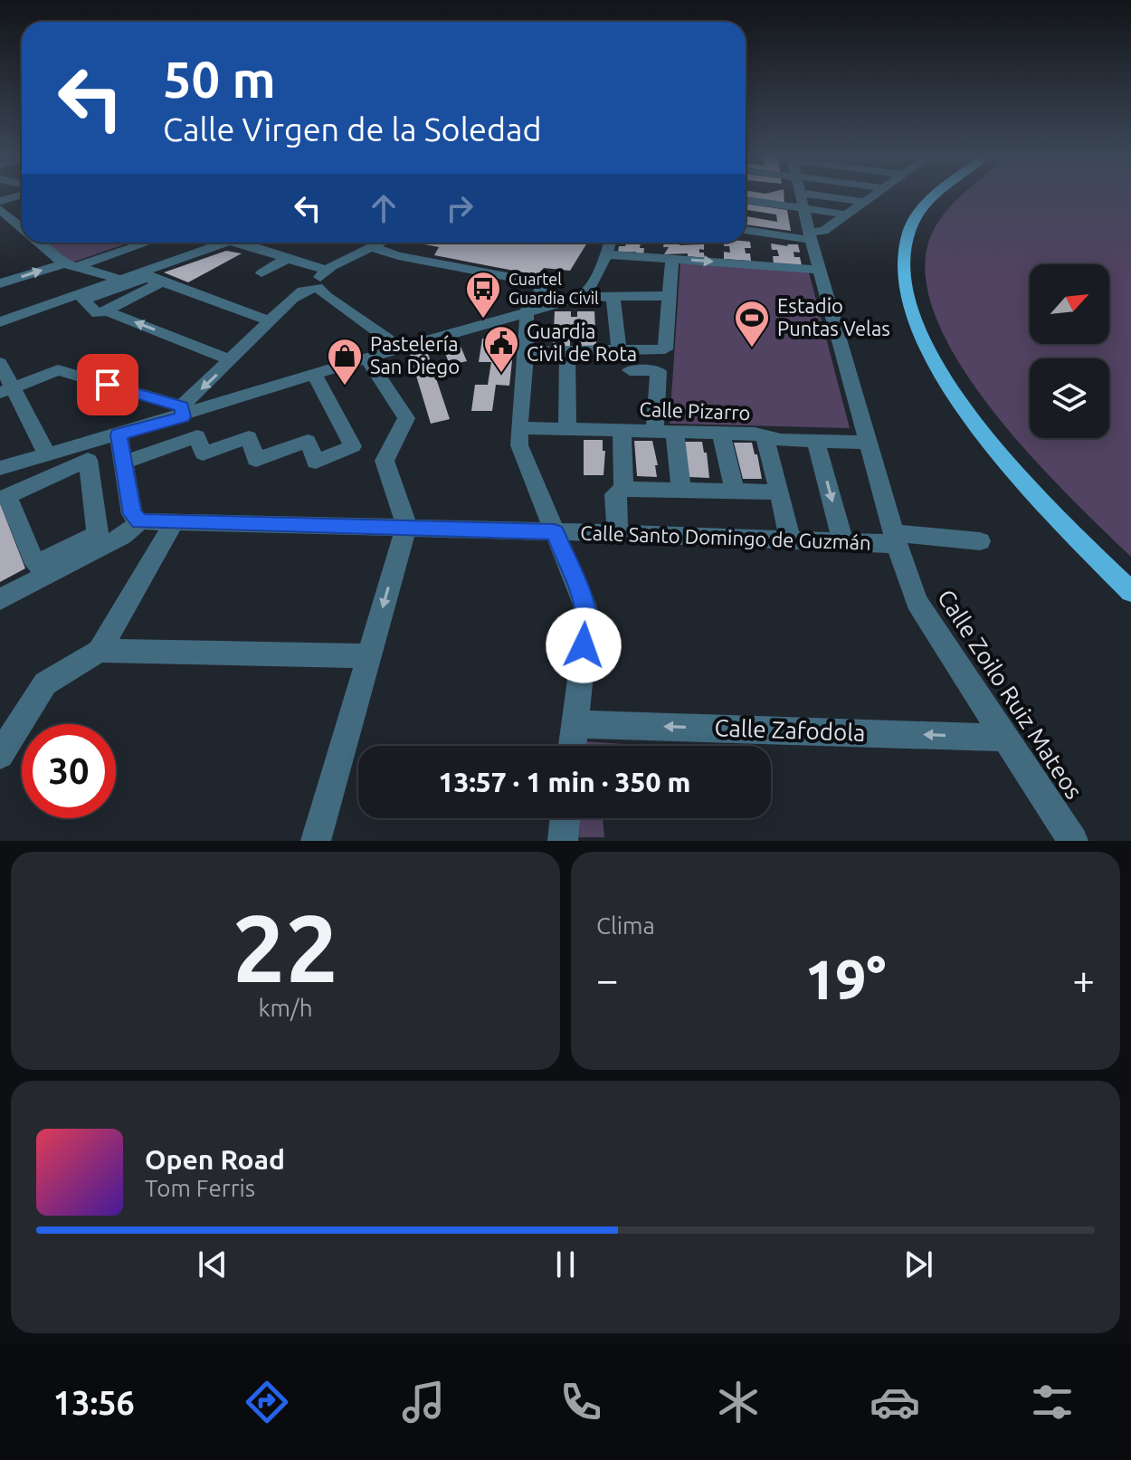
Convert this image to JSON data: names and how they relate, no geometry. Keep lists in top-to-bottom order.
{
  "streets": {
    "street": [
      "Calle Pizarro",
      "Calle Santo Domingo de Guzmán",
      "Calle Zoilo Ruiz Mateos",
      "Calle Zafodola"
    ]
  },
  "crossings": [
    ["Calle Pizarro", "Calle Zoilo Ruiz Mateos"],
    ["Calle Santo Domingo de Guzmán", "Calle Zoilo Ruiz Mateos"],
    ["Calle Zoilo Ruiz Mateos", "Calle Zafodola"]
  ],
  "one_way": ["Calle Zafodola"],
  "places": {
    "bus stop": ["Cuartel Guardia Civil"],
    "sports": ["Estadio Puntas Velas"],
    "public building": ["Guardia Civil de Rota"],
    "shop": ["Pastelería San Diego"]
  },
  "north": "top right",
  "page": {
    "turn": ["50 m", "Calle Virgen de la Soledad"],
    "limit": "30",
    "trip": "13:57 · 1 min · 350 m",
    "tile": [
      ["22", "km/h"],
      "Clima"
    ],
    "heat": ["−", "19°", "+"],
    "song": ["Open Road", "Tom Ferris"],
    "tabs": "13:56"
  }
}
